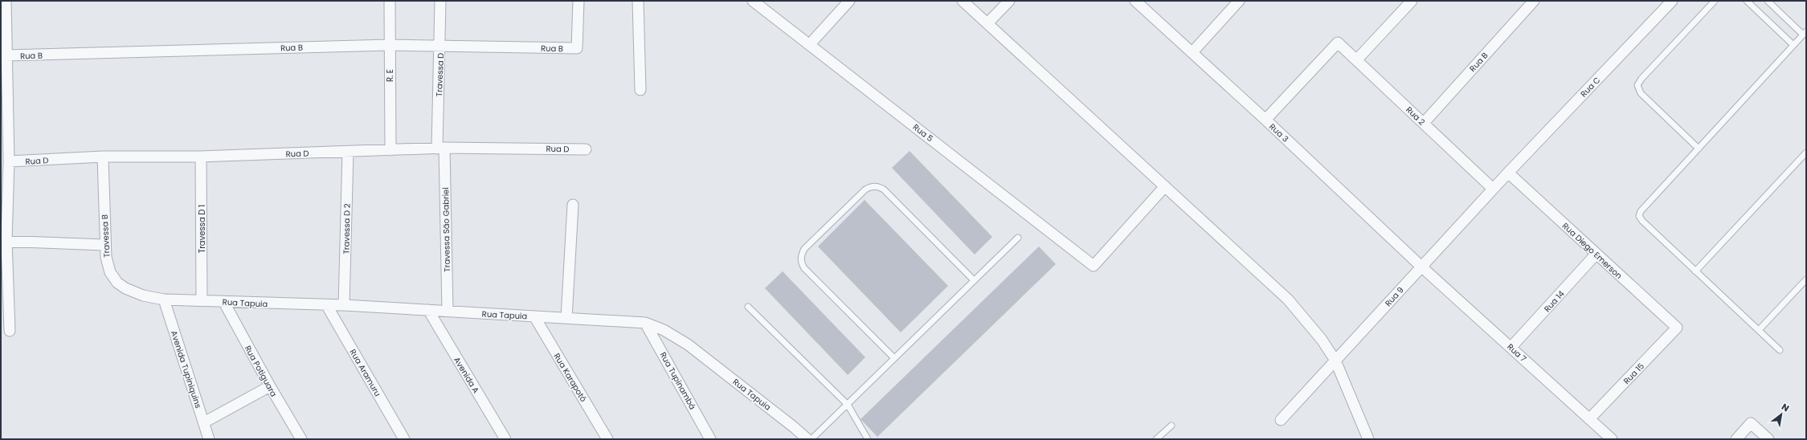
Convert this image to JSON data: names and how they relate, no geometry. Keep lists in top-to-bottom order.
{
  "streets": {
    "street": [
      "Rua B",
      "Travessa D",
      "R. E",
      "Rua C",
      "Rua 2",
      "Rua 5",
      "Rua 3",
      "Rua D",
      "Travessa D 1",
      "Travessa D 2",
      "Travessa São Gabriel",
      "Travessa B",
      "Rua Diego Emerson",
      "Rua 9",
      "Rua 14",
      "Rua Tapuia",
      "Rua 7",
      "Avenida Tupiniquins",
      "Rua Potiguara",
      "Rua Aramuru",
      "Rua 15",
      "Avenida A",
      "Rua Karapotó",
      "Rua Tupinambá"
    ]
  },
  "crossings": [
    ["Rua B", "Travessa D"],
    ["Rua B", "R. E"],
    ["Rua B", "Rua 2"],
    ["Travessa D", "Rua D"],
    ["Travessa D", "Travessa São Gabriel"],
    ["R. E", "Rua D"],
    ["Rua C", "Rua Diego Emerson"],
    ["Rua C", "Rua 9"],
    ["Rua 2", "Rua 3"],
    ["Rua 2", "Rua 9"],
    ["Rua 3", "Rua 9"],
    ["Rua 3", "Rua 7"],
    ["Rua D", "Travessa D 1"],
    ["Rua D", "Travessa D 2"],
    ["Rua D", "Travessa São Gabriel"],
    ["Rua D", "Travessa B"],
    ["Travessa D 1", "Rua Tapuia"],
    ["Travessa D 2", "Rua Tapuia"],
    ["Travessa São Gabriel", "Rua Tapuia"],
    ["Travessa B", "Rua Tapuia"],
    ["Travessa B", "Avenida Tupiniquins"],
    ["Rua Diego Emerson", "Rua 9"],
    ["Rua Diego Emerson", "Rua 14"],
    ["Rua Diego Emerson", "Rua 15"],
    ["Rua 9", "Rua 7"],
    ["Rua 14", "Rua 7"],
    ["Rua Tapuia", "Avenida Tupiniquins"],
    ["Rua Tapuia", "Rua Potiguara"],
    ["Rua Tapuia", "Rua Aramuru"],
    ["Rua Tapuia", "Avenida A"],
    ["Rua Tapuia", "Rua Karapotó"],
    ["Rua Tapuia", "Rua Tupinambá"],
    ["Rua 7", "Rua 15"]
  ],
  "north": "top right"
}
